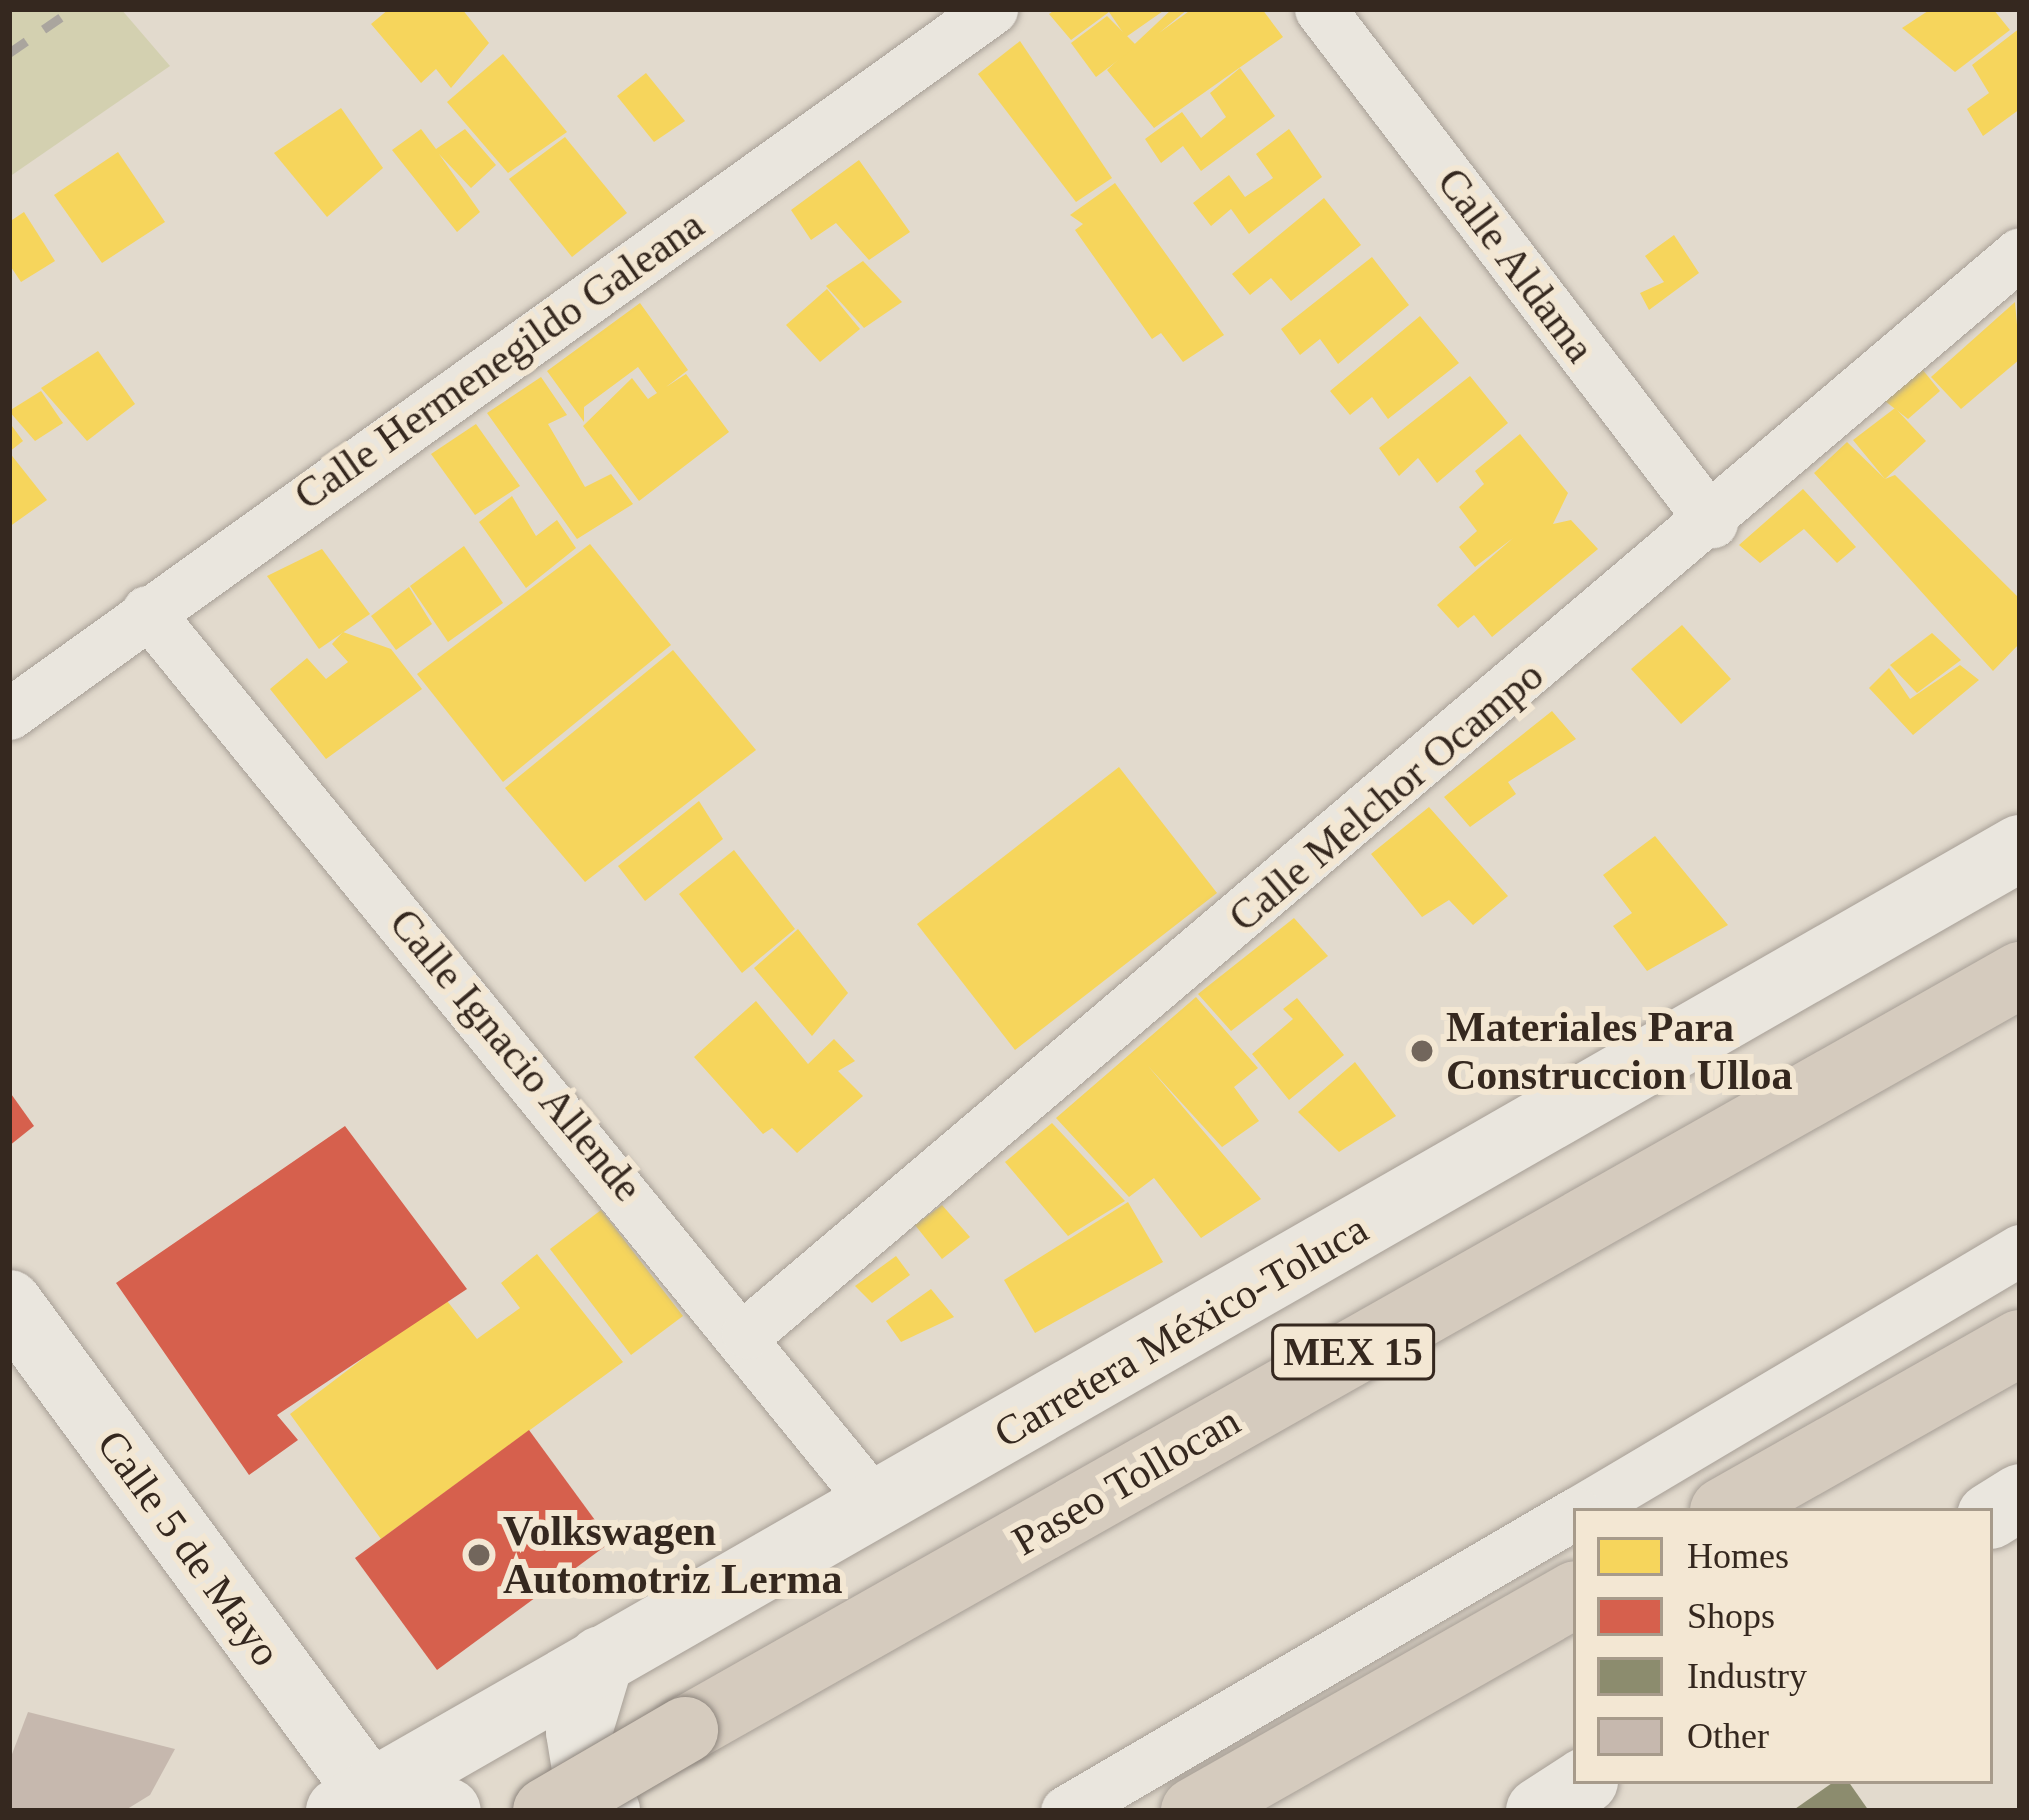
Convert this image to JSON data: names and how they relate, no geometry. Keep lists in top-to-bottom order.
{
  "streets": {
    "highway": ["MEX 15", "Paseo Tollocan"],
    "main road": ["Carretera México-Toluca", "Calle 5 de Mayo"],
    "street": [
      "Calle Aldama",
      "Calle Hermenegildo Galeana",
      "Calle Melchor Ocampo",
      "Calle Ignacio Allende"
    ]
  },
  "crossings": [
    ["Calle Aldama", "Calle Melchor Ocampo"],
    ["Calle Hermenegildo Galeana", "Calle Ignacio Allende"],
    ["Calle Melchor Ocampo", "Calle Ignacio Allende"],
    ["Calle Ignacio Allende", "Carretera México-Toluca"],
    ["Carretera México-Toluca", "Calle 5 de Mayo"]
  ],
  "places": ["Materiales Para Construccion Ulloa", "Volkswagen Automotriz Lerma"],
  "legend": [
    "Homes",
    "Shops",
    "Industry",
    "Other"
  ]
}
